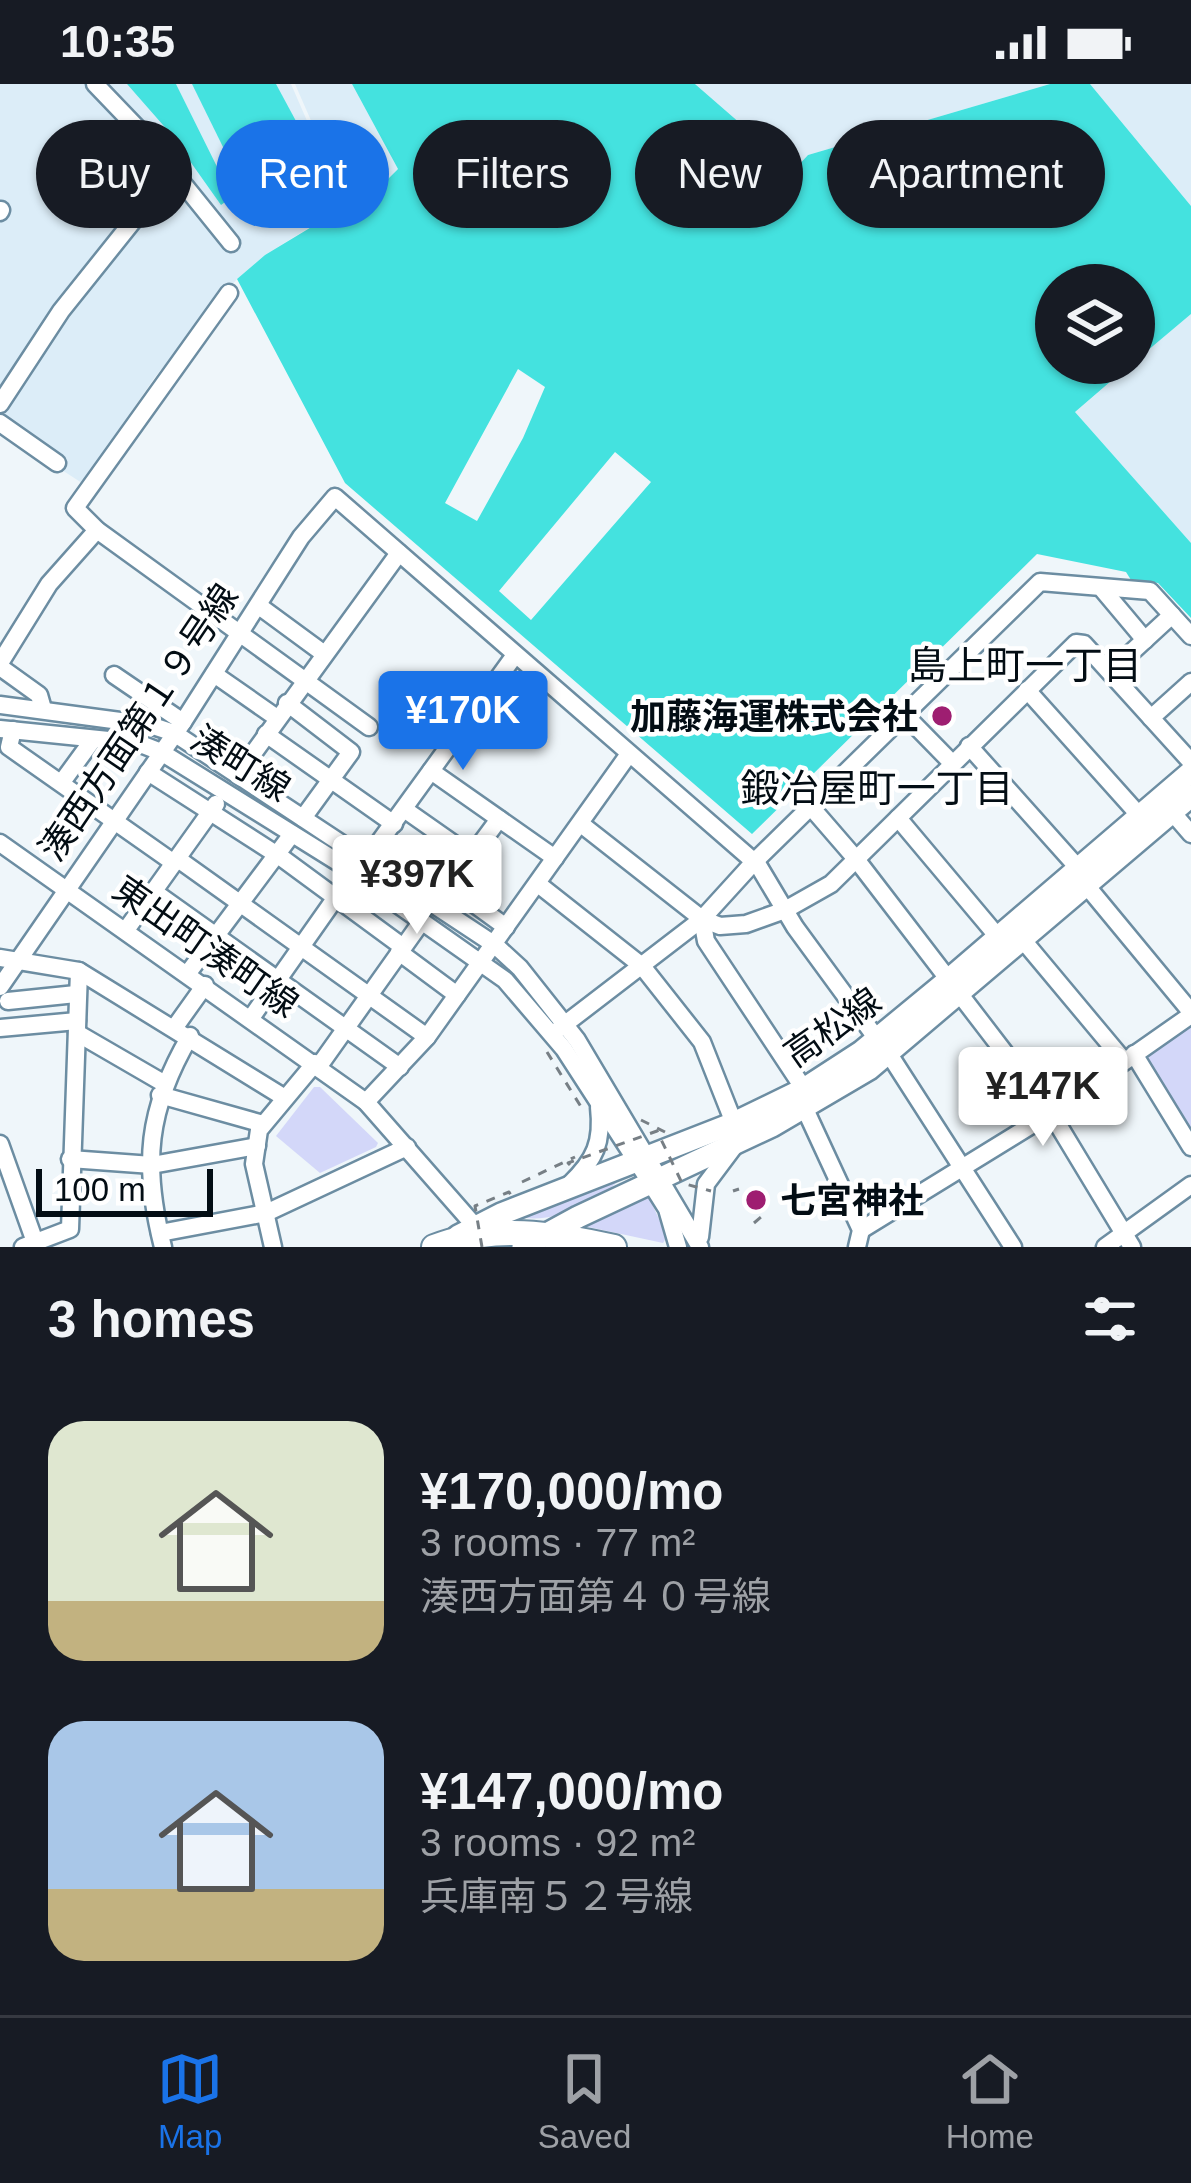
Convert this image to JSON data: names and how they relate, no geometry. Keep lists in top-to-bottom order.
{
  "streets": {
    "main road": ["高松線"],
    "street": ["湊西方面第１９号線", "湊町線", "東出町湊町線"]
  },
  "crossings": [
    ["湊西方面第１９号線", "湊町線"],
    ["湊西方面第１９号線", "東出町湊町線"],
    ["湊町線", "高松線"],
    ["東出町湊町線", "高松線"]
  ],
  "districts": ["島上町一丁目", "鍛冶屋町一丁目"],
  "places": ["加藤海運株式会社", "七宮神社"],
  "scale_bar": "100 m",
  "page": {
    "status": "10:35",
    "chip": [
      "Buy",
      "Rent",
      "Filters",
      "New",
      "Apartment"
    ],
    "price": ["¥170K", "¥397K", "¥147K"],
    "scale": "100 m",
    "heading": "3 homes",
    "list": [
      {
        "name": "¥170,000/mo",
        "note": "3 rooms · 77 m² · 湊西方面第４０号線"
      },
      {
        "name": "¥147,000/mo",
        "note": "3 rooms · 92 m² · 兵庫南５２号線"
      }
    ],
    "tabs": ["Map", "Saved", "Home"]
  }
}
